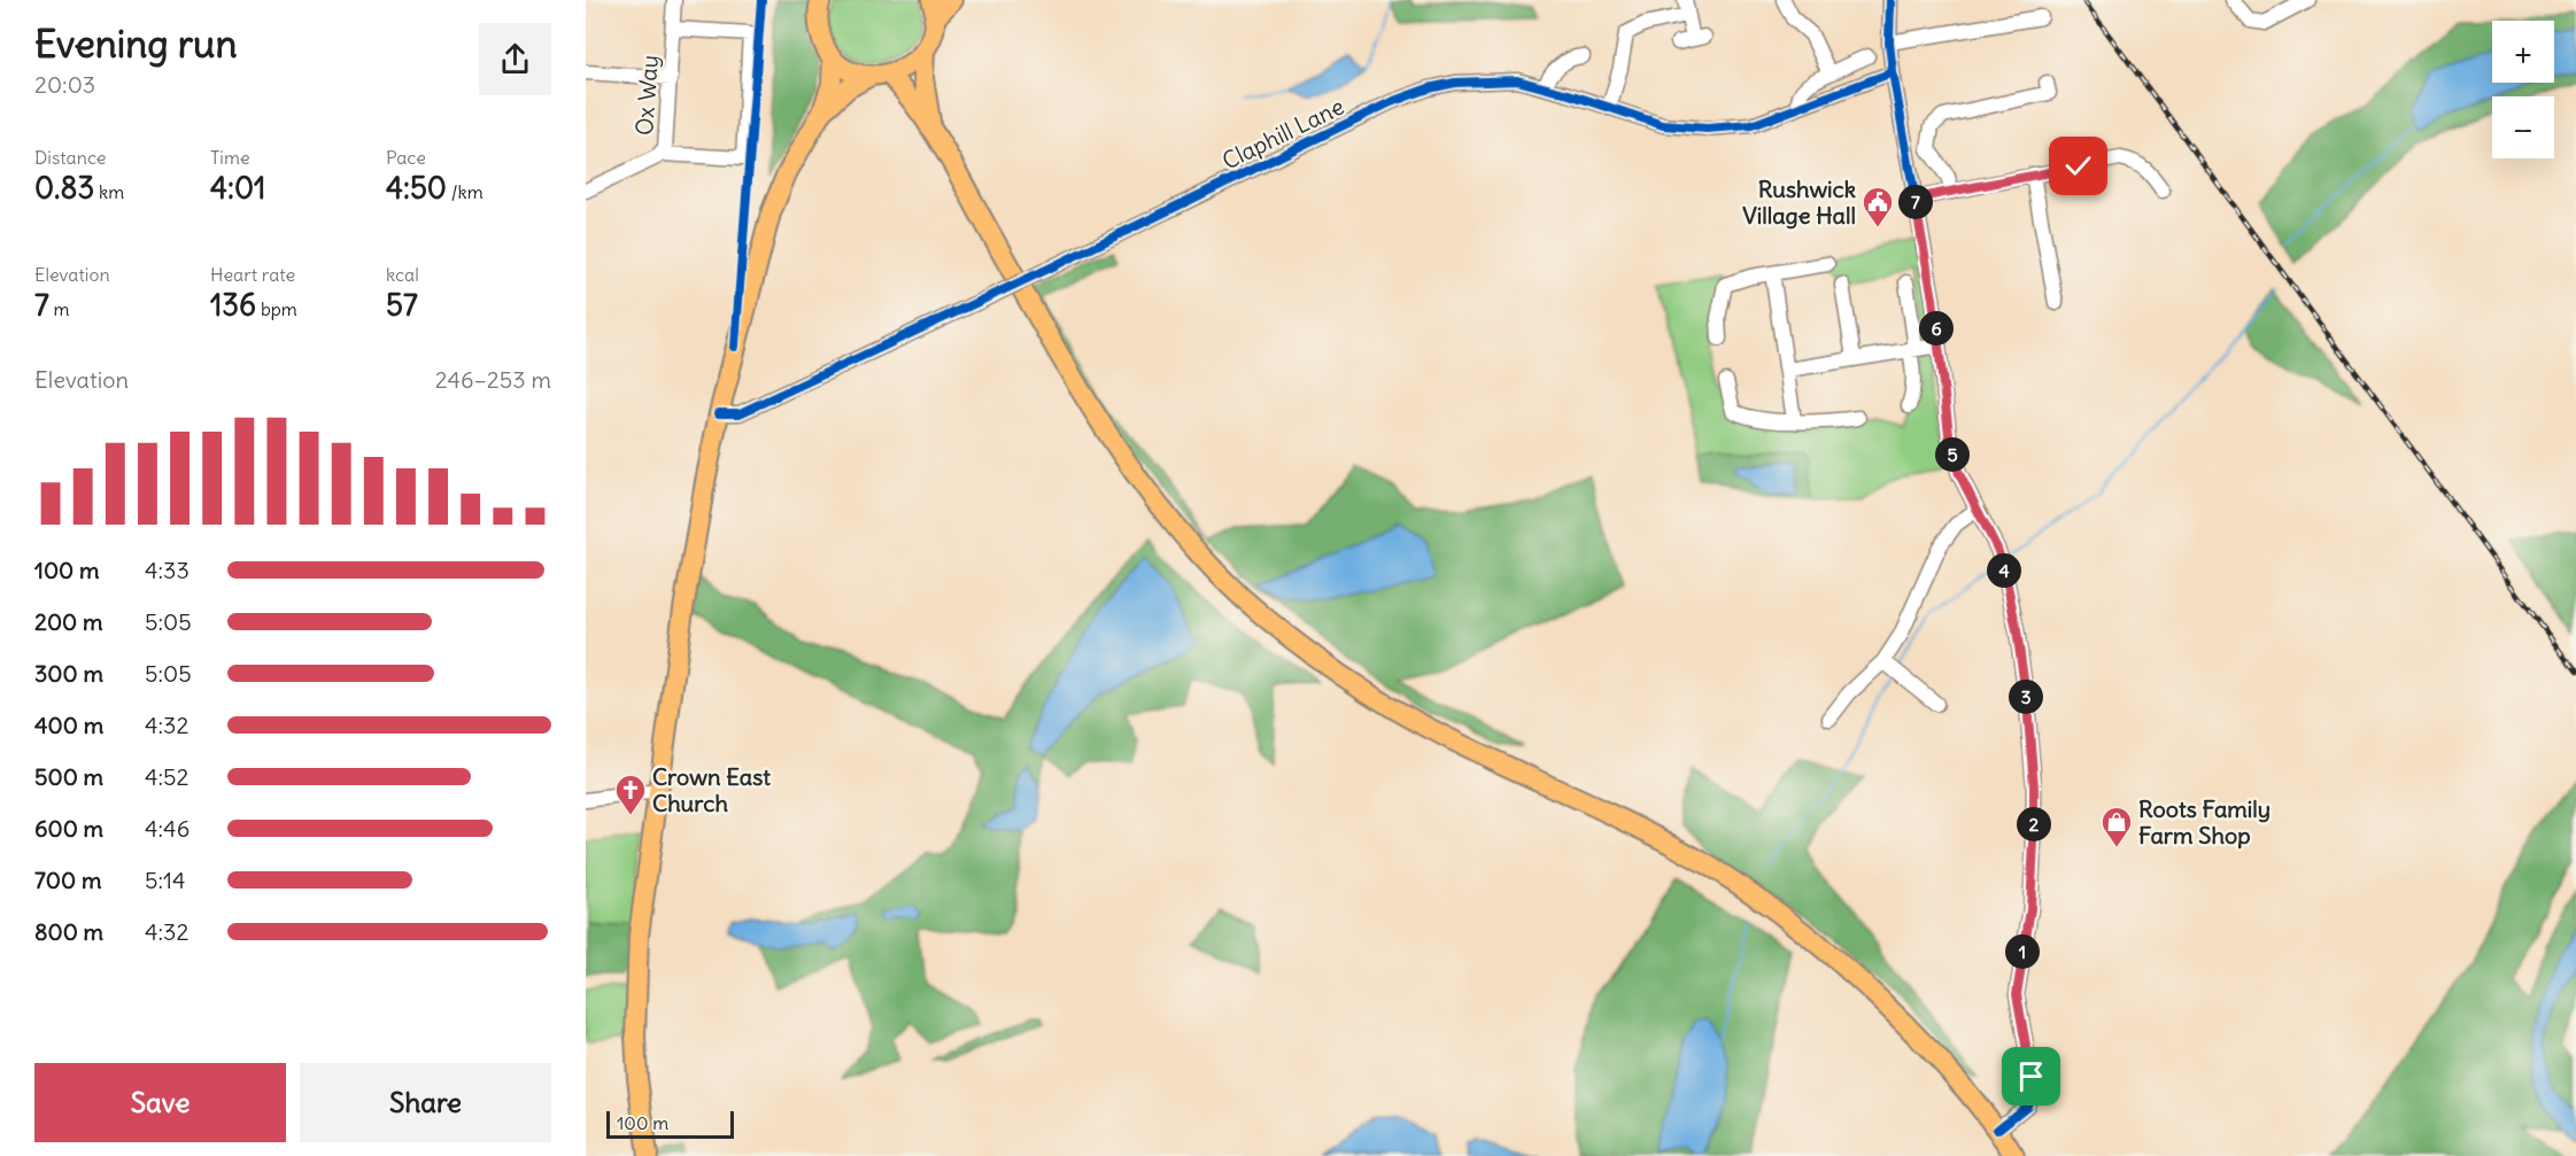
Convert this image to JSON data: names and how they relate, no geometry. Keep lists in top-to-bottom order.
{
  "streets": {
    "street": ["Ox Way", "Claphill Lane"]
  },
  "places": {
    "public building": ["Rushwick Village Hall"],
    "church": ["Crown East Church"],
    "shop": ["Roots Family Farm Shop"]
  },
  "scale_bar": "100 m",
  "page": {
    "heading": ["Evening run", "20:03"],
    "map_buttons": ["+", "−"],
    "stats": [
      ["Distance", "0.83 km"],
      ["Time", "4:01"],
      ["Pace", "4:50 /km"],
      ["Elevation", "7 m"],
      ["Heart rate", "136 bpm"],
      ["kcal", "57"]
    ],
    "pins": [
      "7",
      "6",
      "5",
      "4",
      "3",
      "2",
      "1"
    ],
    "chart": ["Elevation", "246–253 m"],
    "list": [
      {
        "name": "100 m",
        "note": "4:33"
      },
      {
        "name": "200 m",
        "note": "5:05"
      },
      {
        "name": "300 m",
        "note": "5:05"
      },
      {
        "name": "400 m",
        "note": "4:32"
      },
      {
        "name": "500 m",
        "note": "4:52"
      },
      {
        "name": "600 m",
        "note": "4:46"
      },
      {
        "name": "700 m",
        "note": "5:14"
      },
      {
        "name": "800 m",
        "note": "4:32"
      }
    ],
    "buttons": ["Save", "Share"],
    "scale": "100 m"
  }
}
